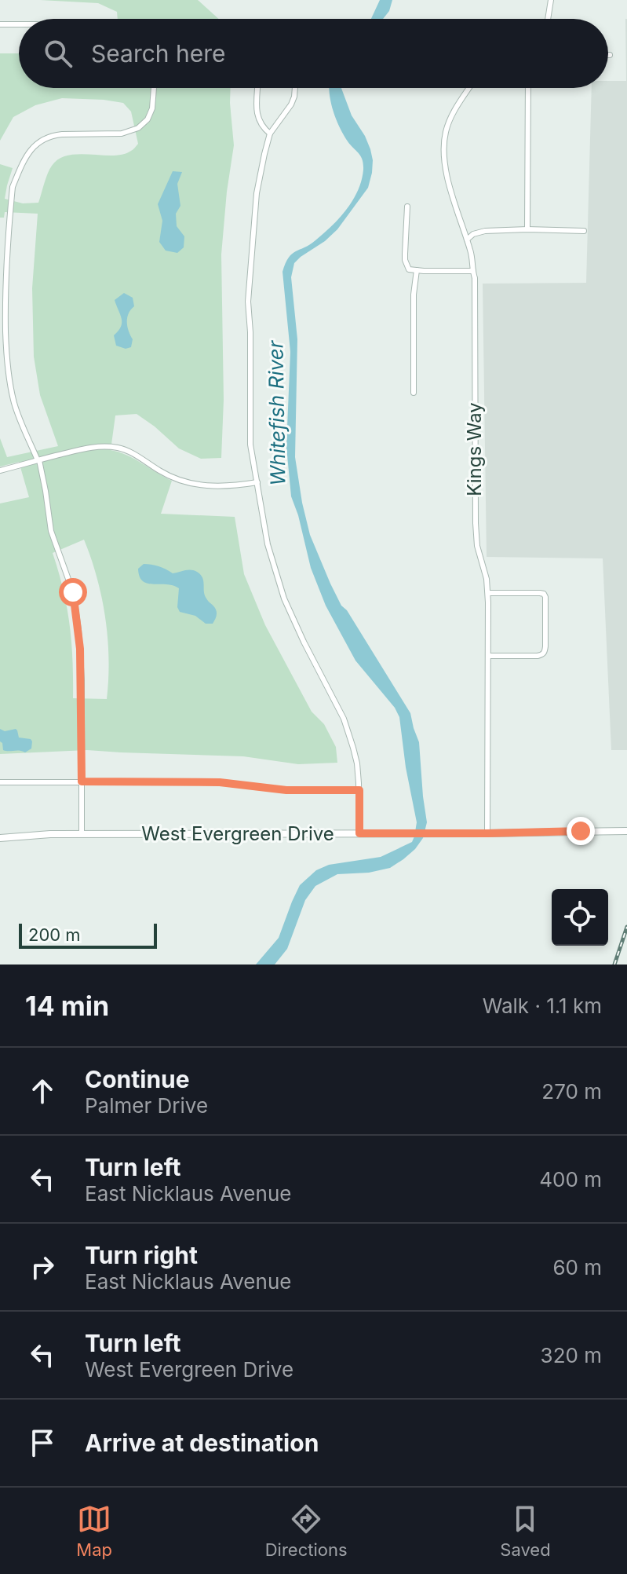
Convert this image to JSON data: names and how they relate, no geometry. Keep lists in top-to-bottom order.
{
  "streets": {
    "street": ["Kings Way", "West Evergreen Drive"]
  },
  "crossings": [
    ["Kings Way", "West Evergreen Drive"]
  ],
  "water": ["Whitefish River"],
  "scale_bar": "200 m",
  "page": {
    "search": "Search here",
    "scale": "200 m",
    "heading": ["14 min", "Walk · 1.1 km"],
    "list": [
      ["Continue", "Palmer Drive", "270 m"],
      ["Turn left", "East Nicklaus Avenue", "400 m"],
      ["Turn right", "East Nicklaus Avenue", "60 m"],
      ["Turn left", "West Evergreen Drive", "320 m"],
      "Arrive at destination"
    ],
    "nav": ["Map", "Directions", "Saved"]
  }
}
